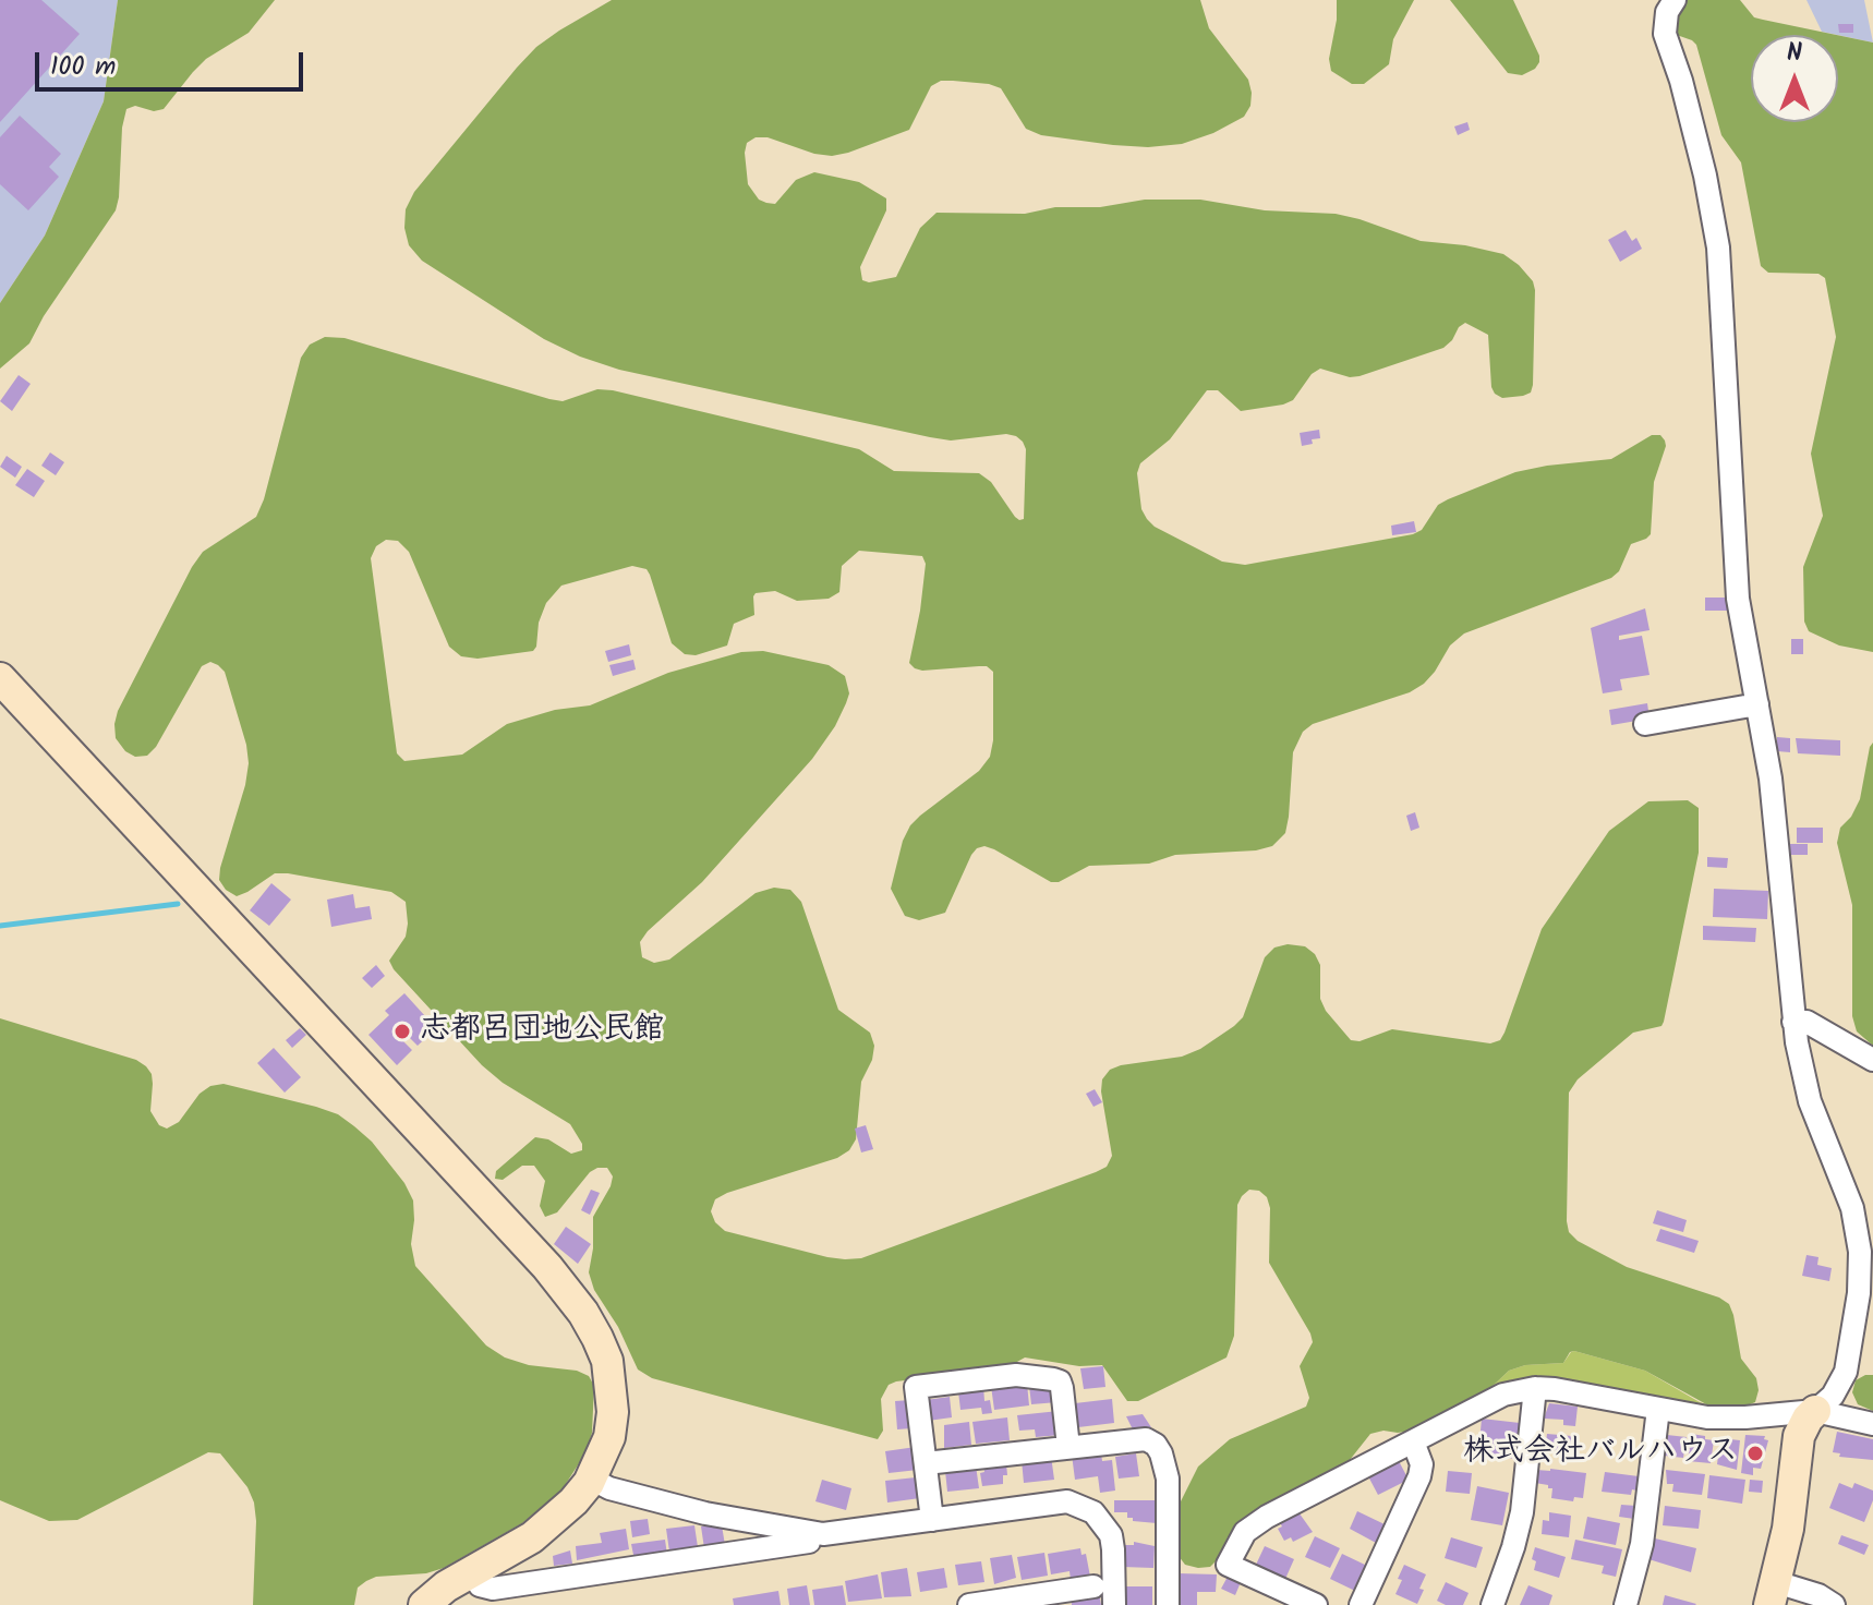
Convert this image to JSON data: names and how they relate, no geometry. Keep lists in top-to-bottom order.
{
  "places": ["志都呂団地公民館", "株式会社バルハウス"],
  "scale_bar": "100 m",
  "north": "top"
}
